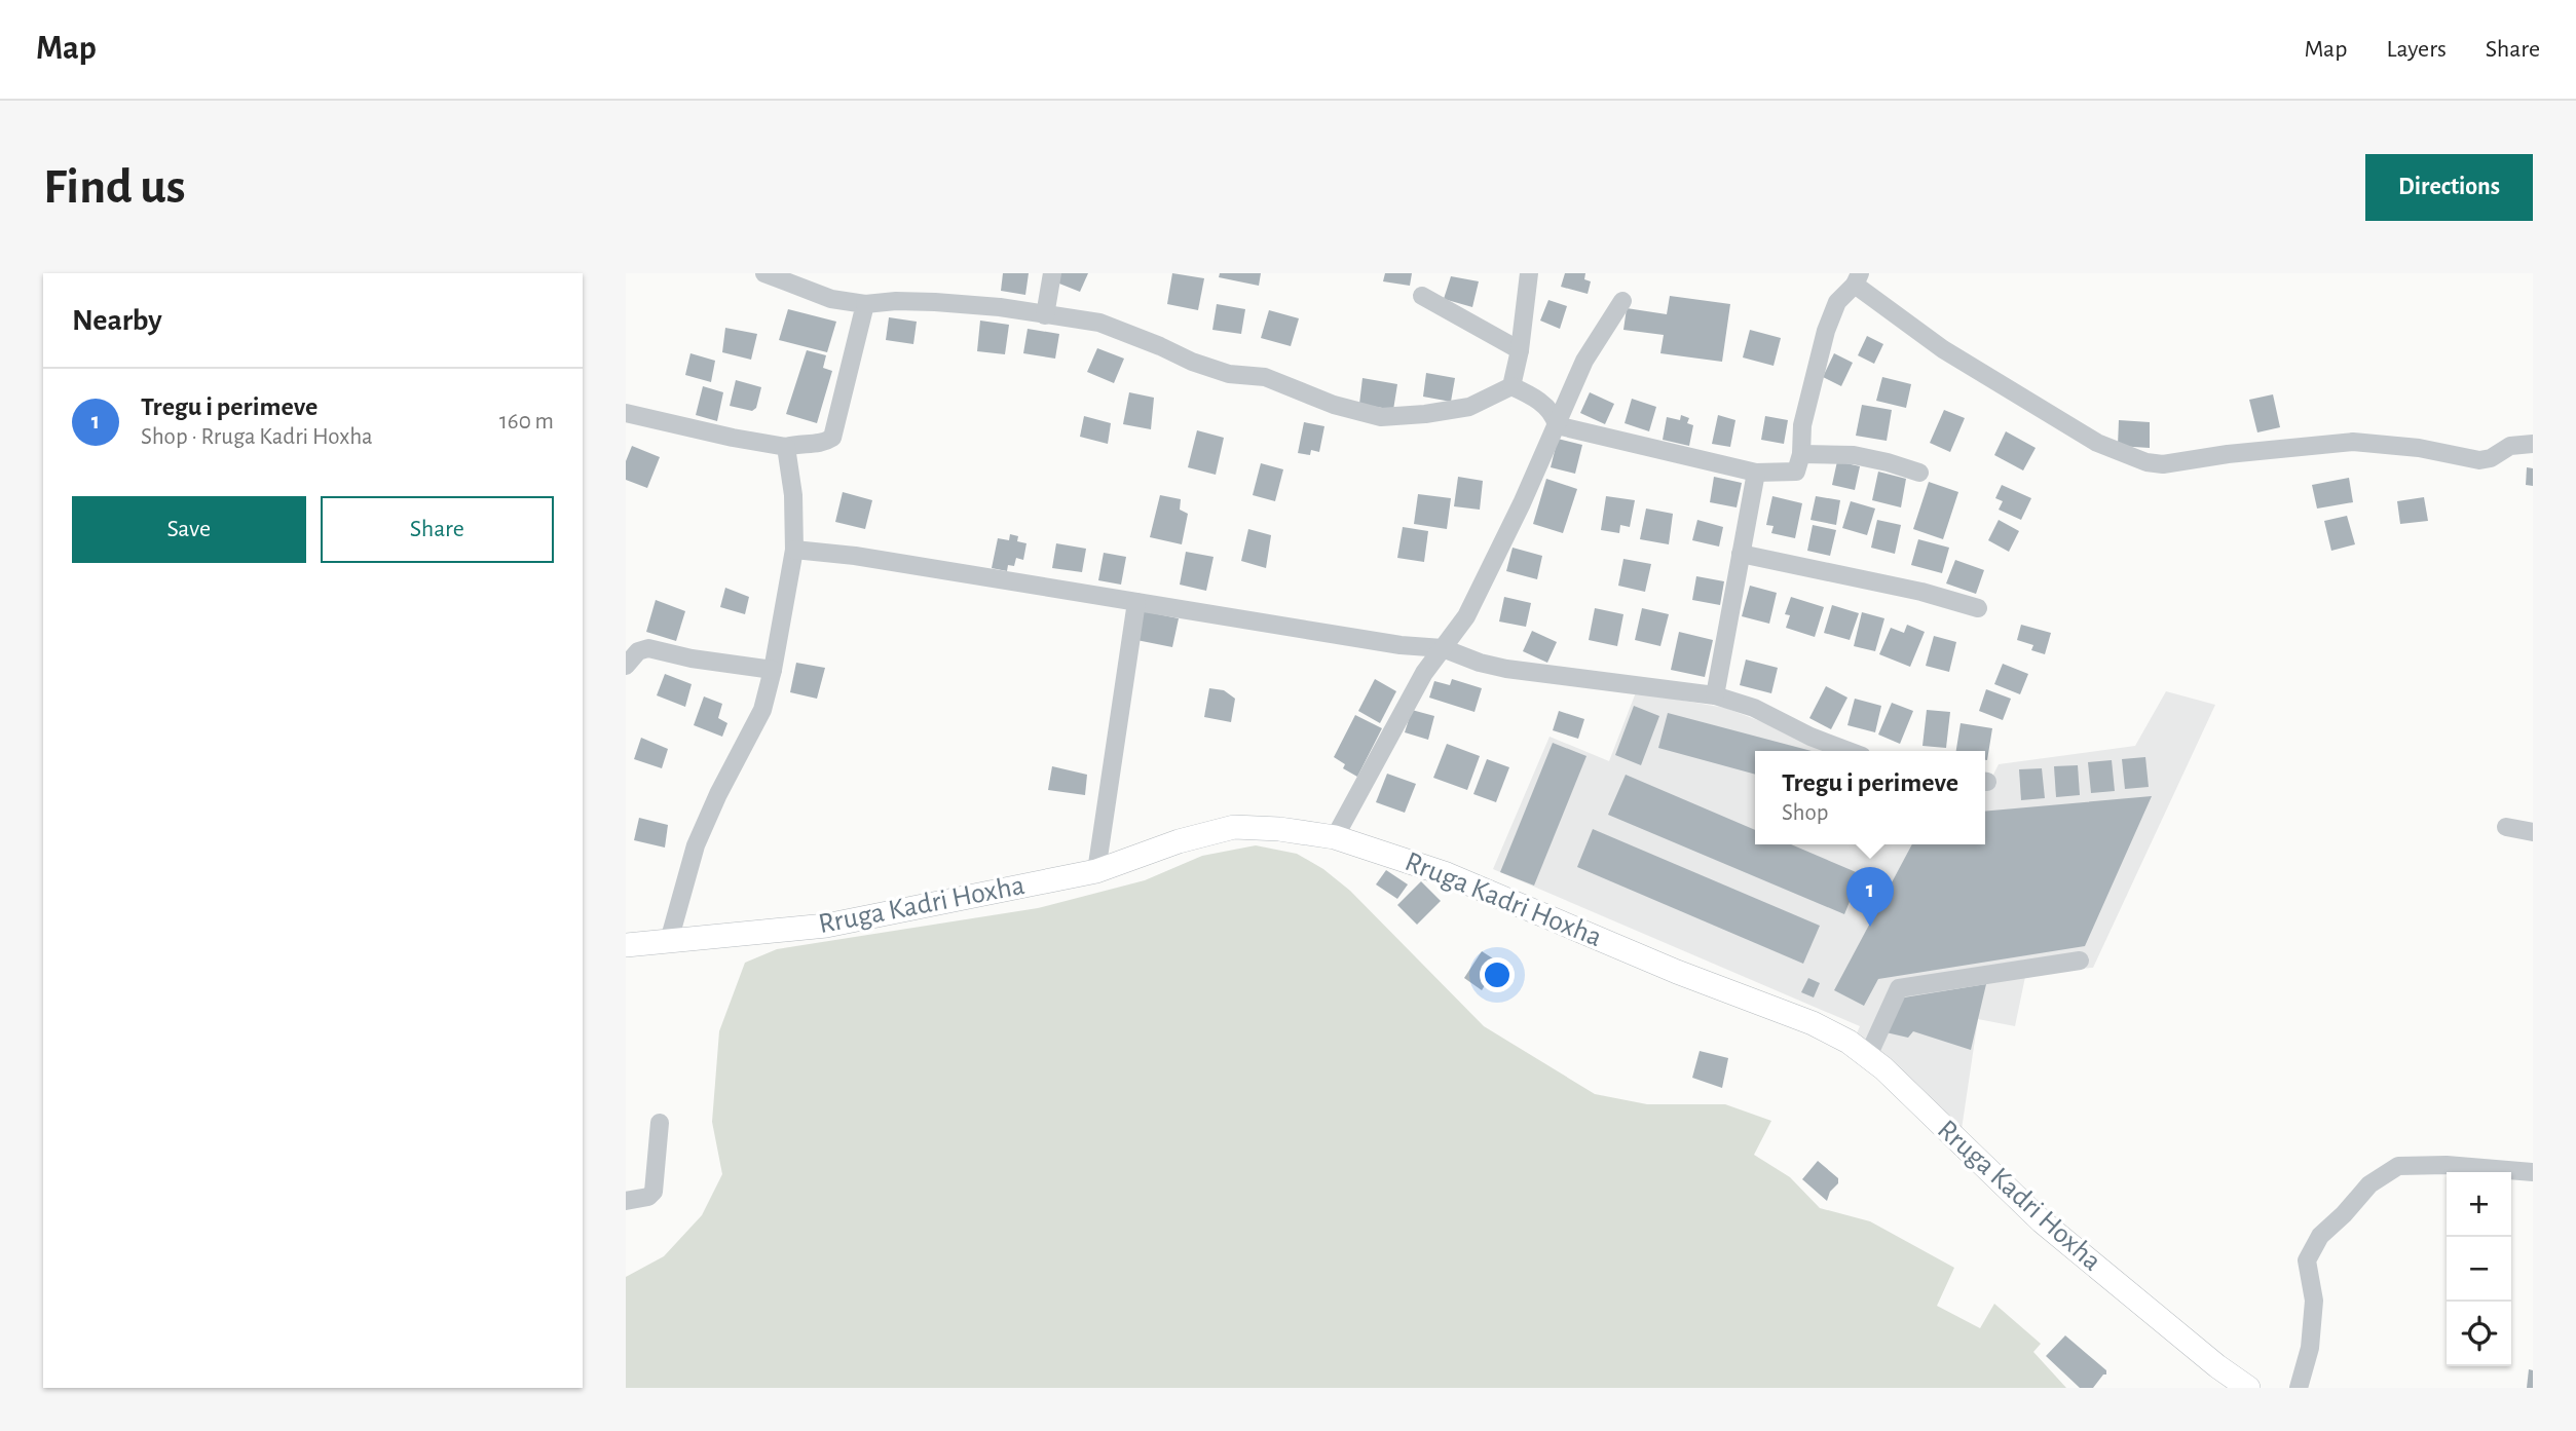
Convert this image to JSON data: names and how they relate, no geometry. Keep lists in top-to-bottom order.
{
  "streets": {
    "main road": ["Rruga Kadri Hoxha"]
  },
  "page": {
    "header": "Map",
    "nav": ["Map", "Layers", "Share"],
    "buttons": [
      "Directions",
      ["Save", "Share"]
    ],
    "title": "Find us",
    "heading": "Nearby",
    "list": [
      {
        "mark": "1",
        "name": "Tregu i perimeve",
        "note": "Shop · Rruga Kadri Hoxha",
        "value": "160 m"
      }
    ],
    "popup": ["Tregu i perimeve", "Shop"],
    "pins": "1",
    "map_buttons": ["+", "−"]
  }
}
